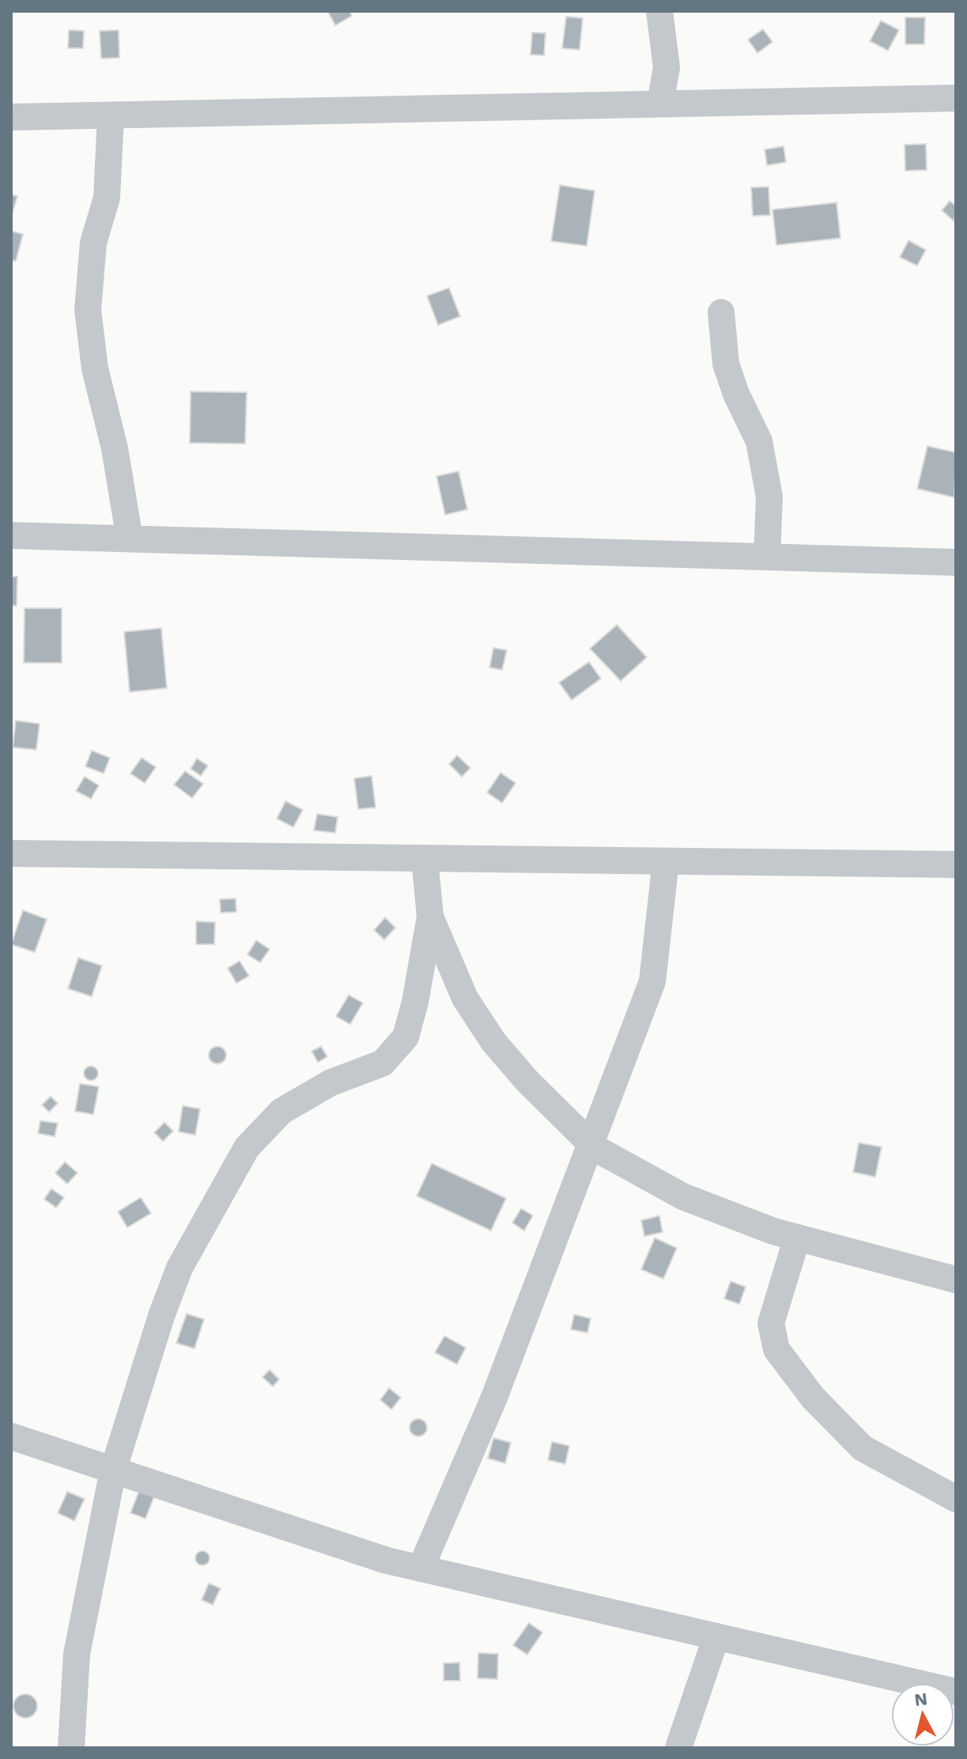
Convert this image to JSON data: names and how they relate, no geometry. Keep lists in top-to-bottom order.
{
  "north": "top"
}
